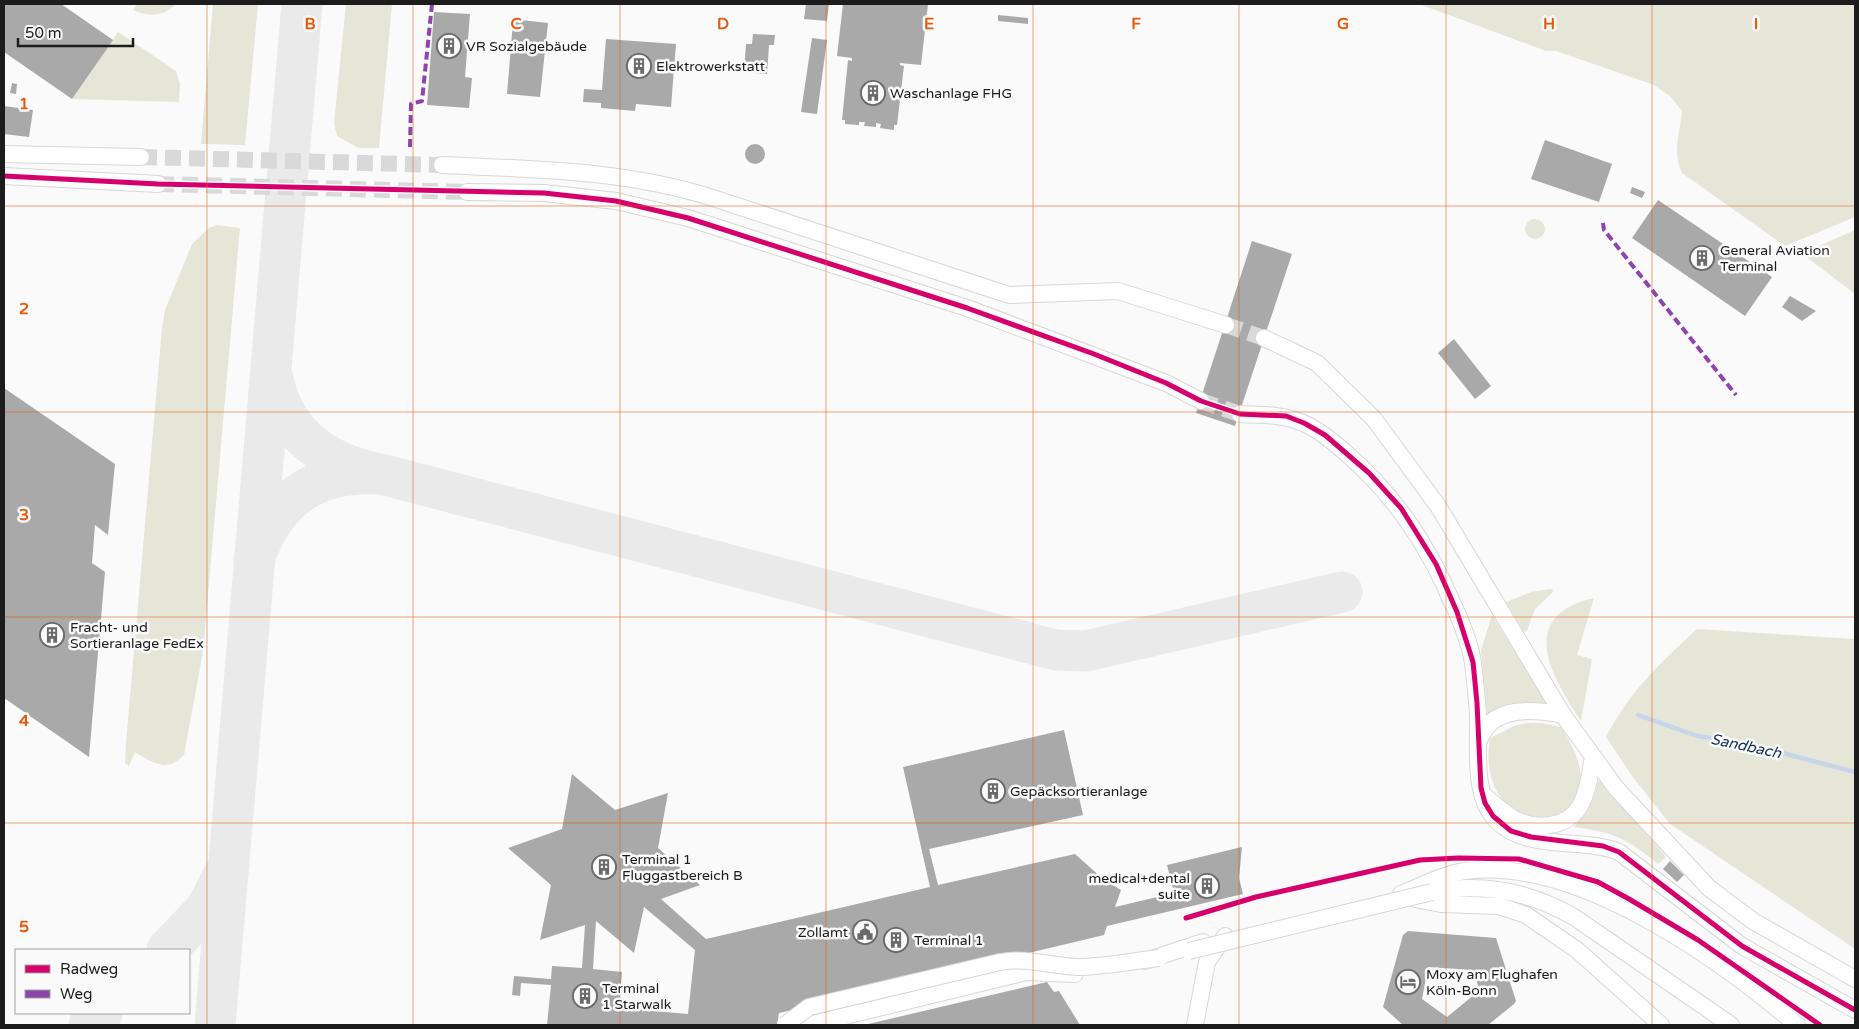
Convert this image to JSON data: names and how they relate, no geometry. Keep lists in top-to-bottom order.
{
  "water": ["Sandbach"],
  "places": {
    "building": [
      "VR Sozialgebäude",
      "Elektrowerkstatt",
      "Waschanlage FHG",
      "General Aviation Terminal",
      "Fracht- und Sortieranlage FedEx",
      "Gepäcksortieranlage",
      "Terminal 1 Fluggastbereich B",
      "medical+dental suite",
      "Terminal 1",
      "Terminal 1 Starwalk"
    ],
    "public building": ["Zollamt"],
    "hotel": ["Moxy am Flughafen Köln-Bonn"]
  },
  "legend": ["Radweg", "Weg"],
  "scale_bar": "50 m",
  "grid": {
    "columns": [
      "B",
      "C",
      "D",
      "E",
      "F",
      "G",
      "H",
      "I"
    ],
    "rows": [
      "1",
      "2",
      "3",
      "4",
      "5"
    ]
  }
}
